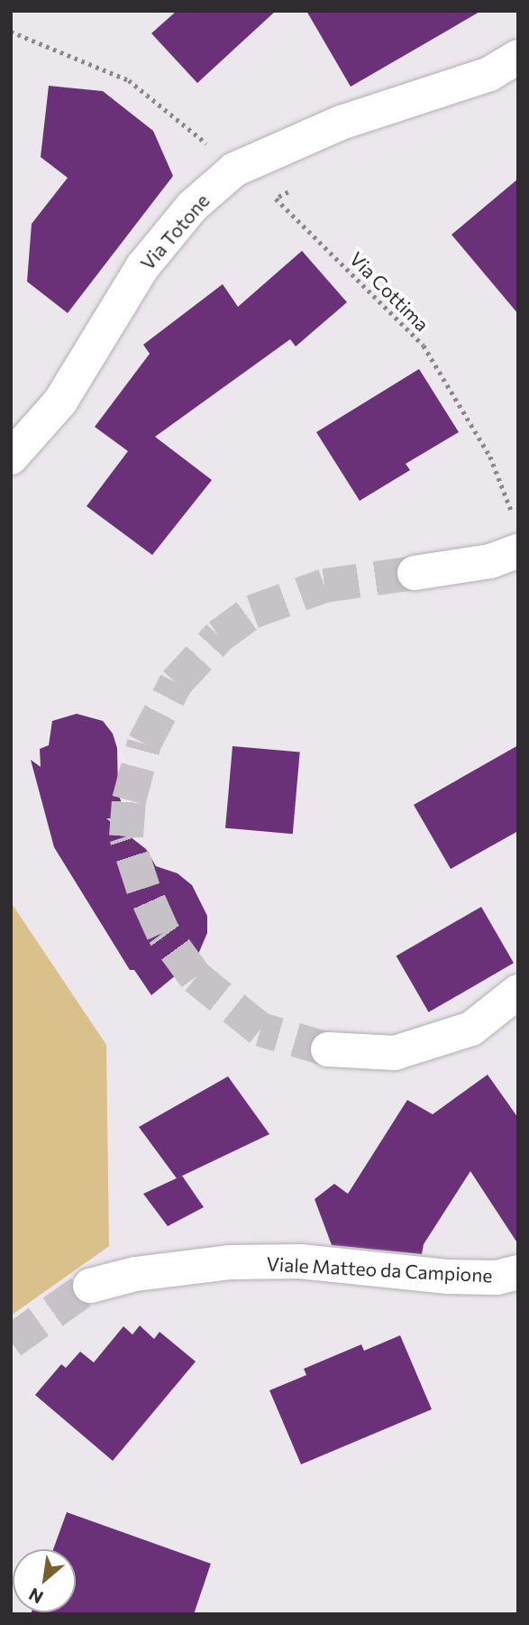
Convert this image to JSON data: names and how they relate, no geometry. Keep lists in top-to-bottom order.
{
  "streets": {
    "street": ["Via Totone", "Viale Matteo da Campione"],
    "path": ["Via Cottima"]
  },
  "north": "bottom left"
}
